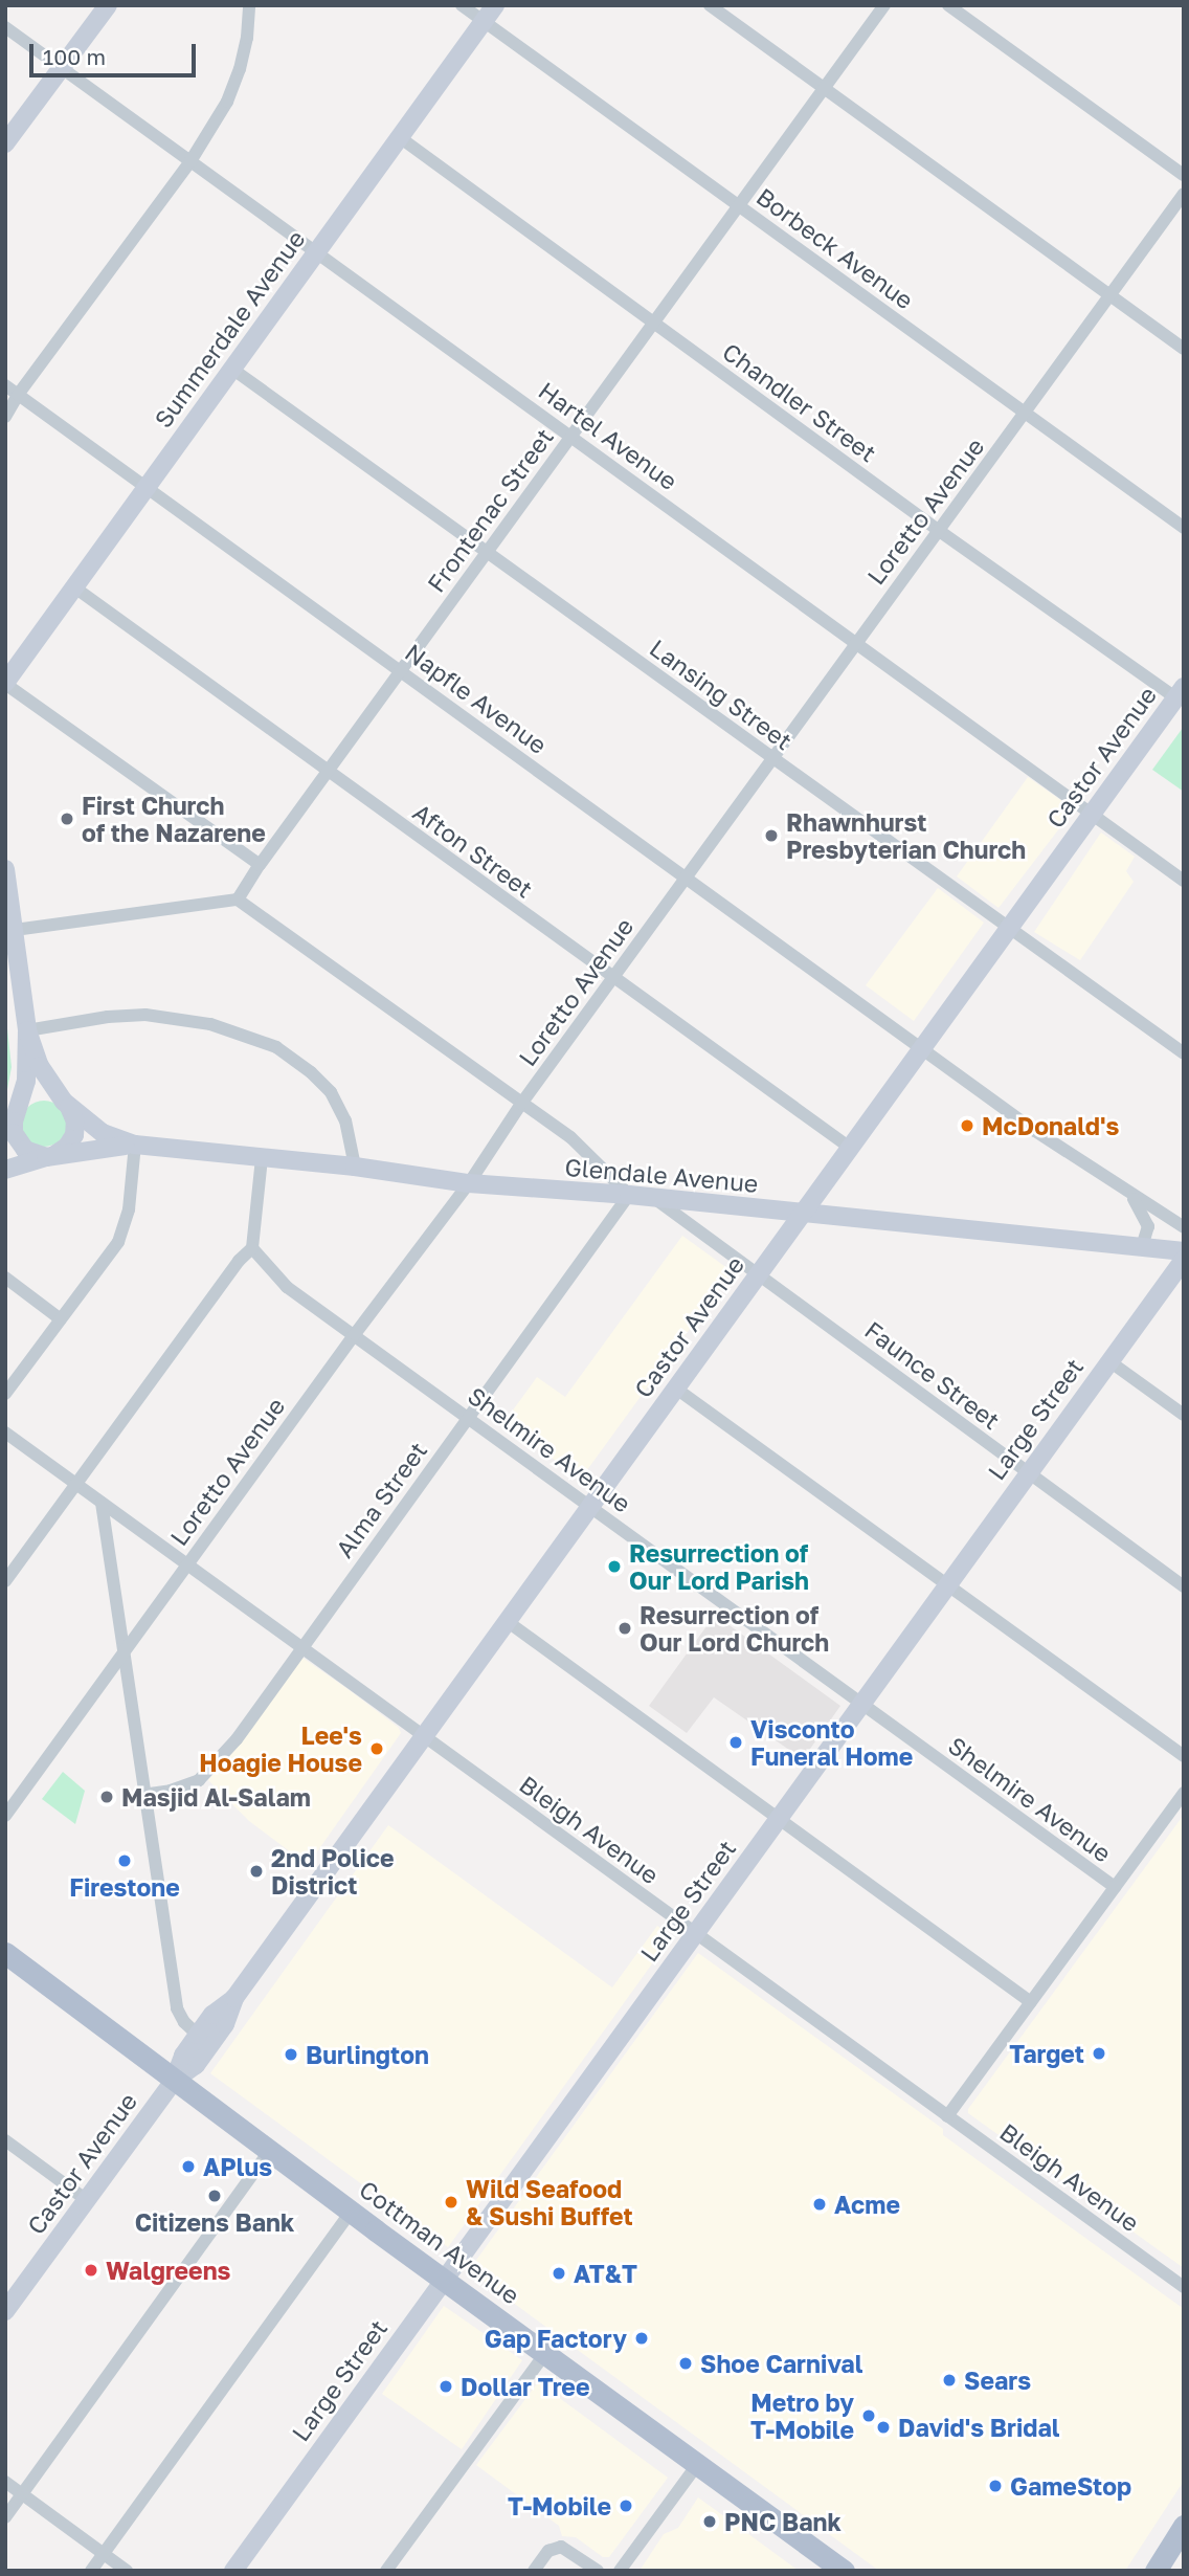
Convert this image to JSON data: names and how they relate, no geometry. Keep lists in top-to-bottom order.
{
  "streets": {
    "main road": ["Cottman Avenue"],
    "street": [
      "Borbeck Avenue",
      "Summerdale Avenue",
      "Chandler Street",
      "Hartel Avenue",
      "Frontenac Street",
      "Loretto Avenue",
      "Lansing Street",
      "Napfle Avenue",
      "Castor Avenue",
      "Afton Street",
      "Glendale Avenue",
      "Faunce Street",
      "Large Street",
      "Shelmire Avenue",
      "Alma Street",
      "Bleigh Avenue"
    ]
  },
  "crossings": [
    ["Borbeck Avenue", "Summerdale Avenue"],
    ["Borbeck Avenue", "Frontenac Street"],
    ["Borbeck Avenue", "Loretto Avenue"],
    ["Summerdale Avenue", "Chandler Street"],
    ["Summerdale Avenue", "Hartel Avenue"],
    ["Summerdale Avenue", "Lansing Street"],
    ["Summerdale Avenue", "Napfle Avenue"],
    ["Summerdale Avenue", "Afton Street"],
    ["Chandler Street", "Frontenac Street"],
    ["Chandler Street", "Loretto Avenue"],
    ["Chandler Street", "Castor Avenue"],
    ["Hartel Avenue", "Frontenac Street"],
    ["Hartel Avenue", "Loretto Avenue"],
    ["Hartel Avenue", "Castor Avenue"],
    ["Frontenac Street", "Lansing Street"],
    ["Frontenac Street", "Napfle Avenue"],
    ["Frontenac Street", "Afton Street"],
    ["Loretto Avenue", "Lansing Street"],
    ["Loretto Avenue", "Napfle Avenue"],
    ["Loretto Avenue", "Afton Street"],
    ["Loretto Avenue", "Glendale Avenue"],
    ["Loretto Avenue", "Shelmire Avenue"],
    ["Loretto Avenue", "Bleigh Avenue"],
    ["Lansing Street", "Castor Avenue"],
    ["Napfle Avenue", "Castor Avenue"],
    ["Castor Avenue", "Afton Street"],
    ["Castor Avenue", "Glendale Avenue"],
    ["Castor Avenue", "Faunce Street"],
    ["Castor Avenue", "Shelmire Avenue"],
    ["Castor Avenue", "Bleigh Avenue"],
    ["Castor Avenue", "Cottman Avenue"],
    ["Glendale Avenue", "Faunce Street"],
    ["Glendale Avenue", "Alma Street"],
    ["Faunce Street", "Large Street"],
    ["Large Street", "Shelmire Avenue"],
    ["Large Street", "Bleigh Avenue"],
    ["Large Street", "Cottman Avenue"],
    ["Shelmire Avenue", "Alma Street"],
    ["Alma Street", "Bleigh Avenue"]
  ],
  "places": [
    "First Church of the Nazarene",
    "Rhawnhurst Presbyterian Church",
    "McDonald's",
    "Resurrection of Our Lord Parish",
    "Resurrection of Our Lord Church",
    "Visconto Funeral Home",
    "Lee's Hoagie House",
    "Masjid Al-Salam",
    "Firestone",
    "2nd Police District",
    "Target",
    "Burlington",
    "APlus",
    "Citizens Bank",
    "Wild Seafood & Sushi Buffet",
    "Acme",
    "Walgreens",
    "AT&T",
    "Gap Factory",
    "Shoe Carnival",
    "Sears",
    "Dollar Tree",
    "Metro by T-Mobile",
    "David's Bridal",
    "GameStop",
    "T-Mobile",
    "PNC Bank"
  ],
  "scale_bar": "100 m"
}
